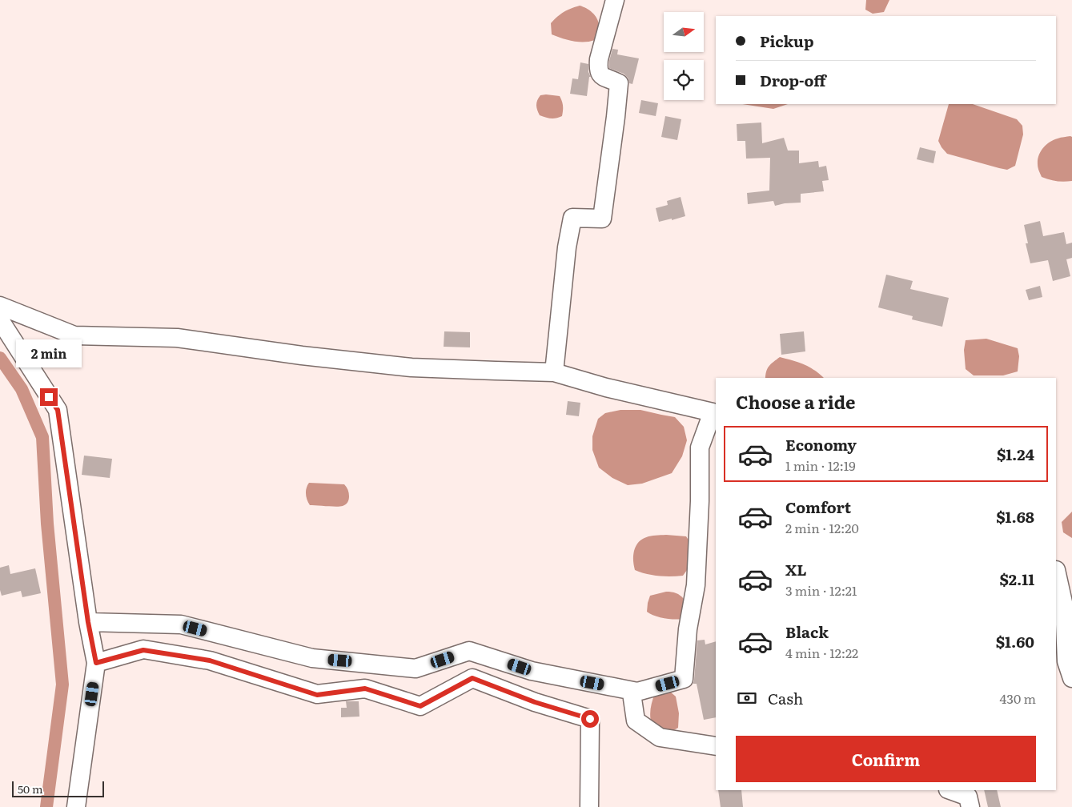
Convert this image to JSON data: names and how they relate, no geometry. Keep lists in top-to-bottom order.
{
  "scale_bar": "50 m",
  "north": "right",
  "page": {
    "banner": ["Pickup", "Drop-off"],
    "bubble": "2 min",
    "heading": "Choose a ride",
    "list": [
      {
        "name": "Economy",
        "note": "1 min · 12:19",
        "value": "$1.24"
      },
      {
        "name": "Comfort",
        "note": "2 min · 12:20",
        "value": "$1.68"
      },
      {
        "name": "XL",
        "note": "3 min · 12:21",
        "value": "$2.11"
      },
      {
        "name": "Black",
        "note": "4 min · 12:22",
        "value": "$1.60"
      }
    ],
    "pay": ["Cash", "430 m"],
    "buttons": "Confirm",
    "scale": "50 m"
  }
}
